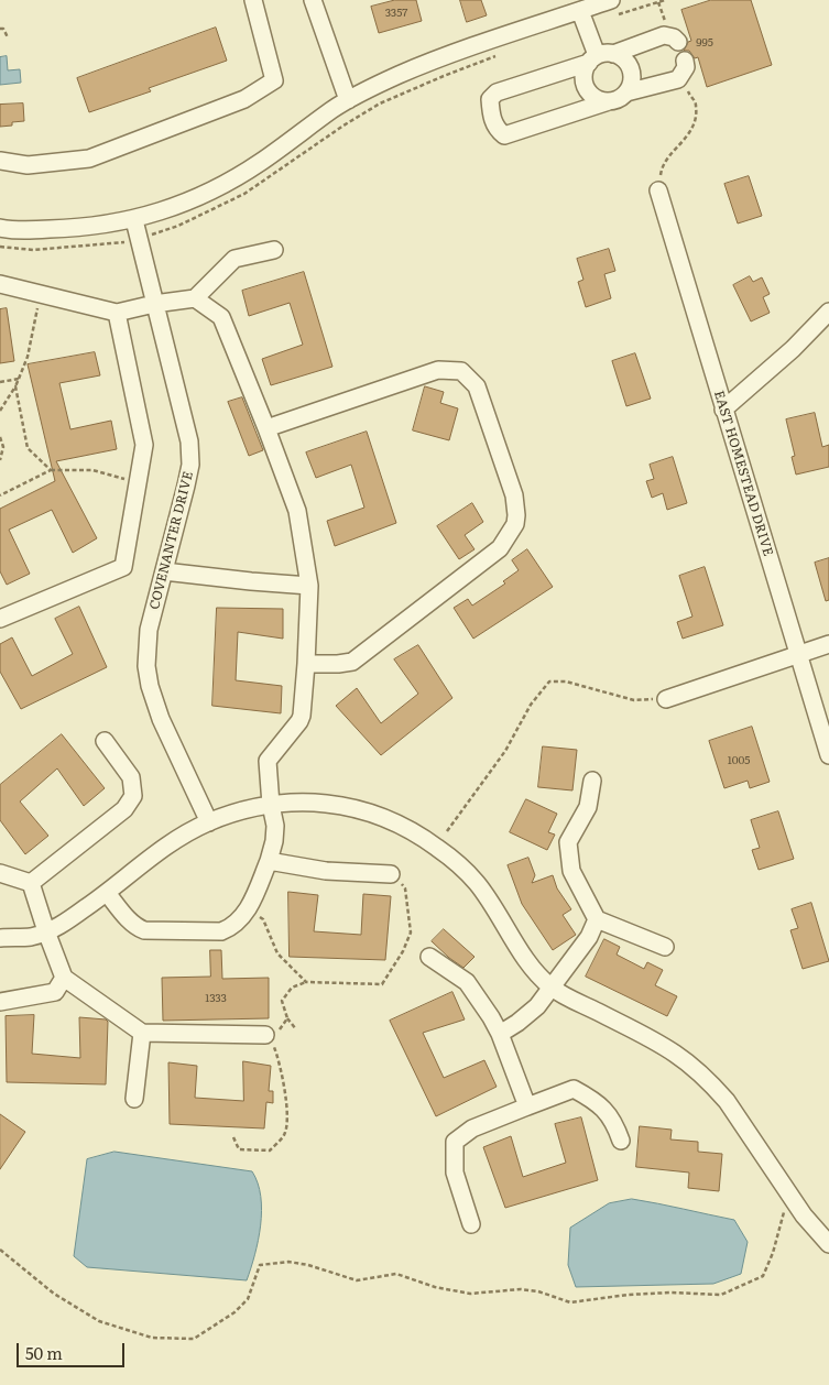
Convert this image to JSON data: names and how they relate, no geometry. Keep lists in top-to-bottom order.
{
  "streets": {
    "street": ["EAST HOMESTEAD DRIVE", "COVENANTER DRIVE"]
  },
  "house_numbers": [
    "3357",
    "995",
    "1005",
    "1333"
  ],
  "scale_bar": "50 m"
}
